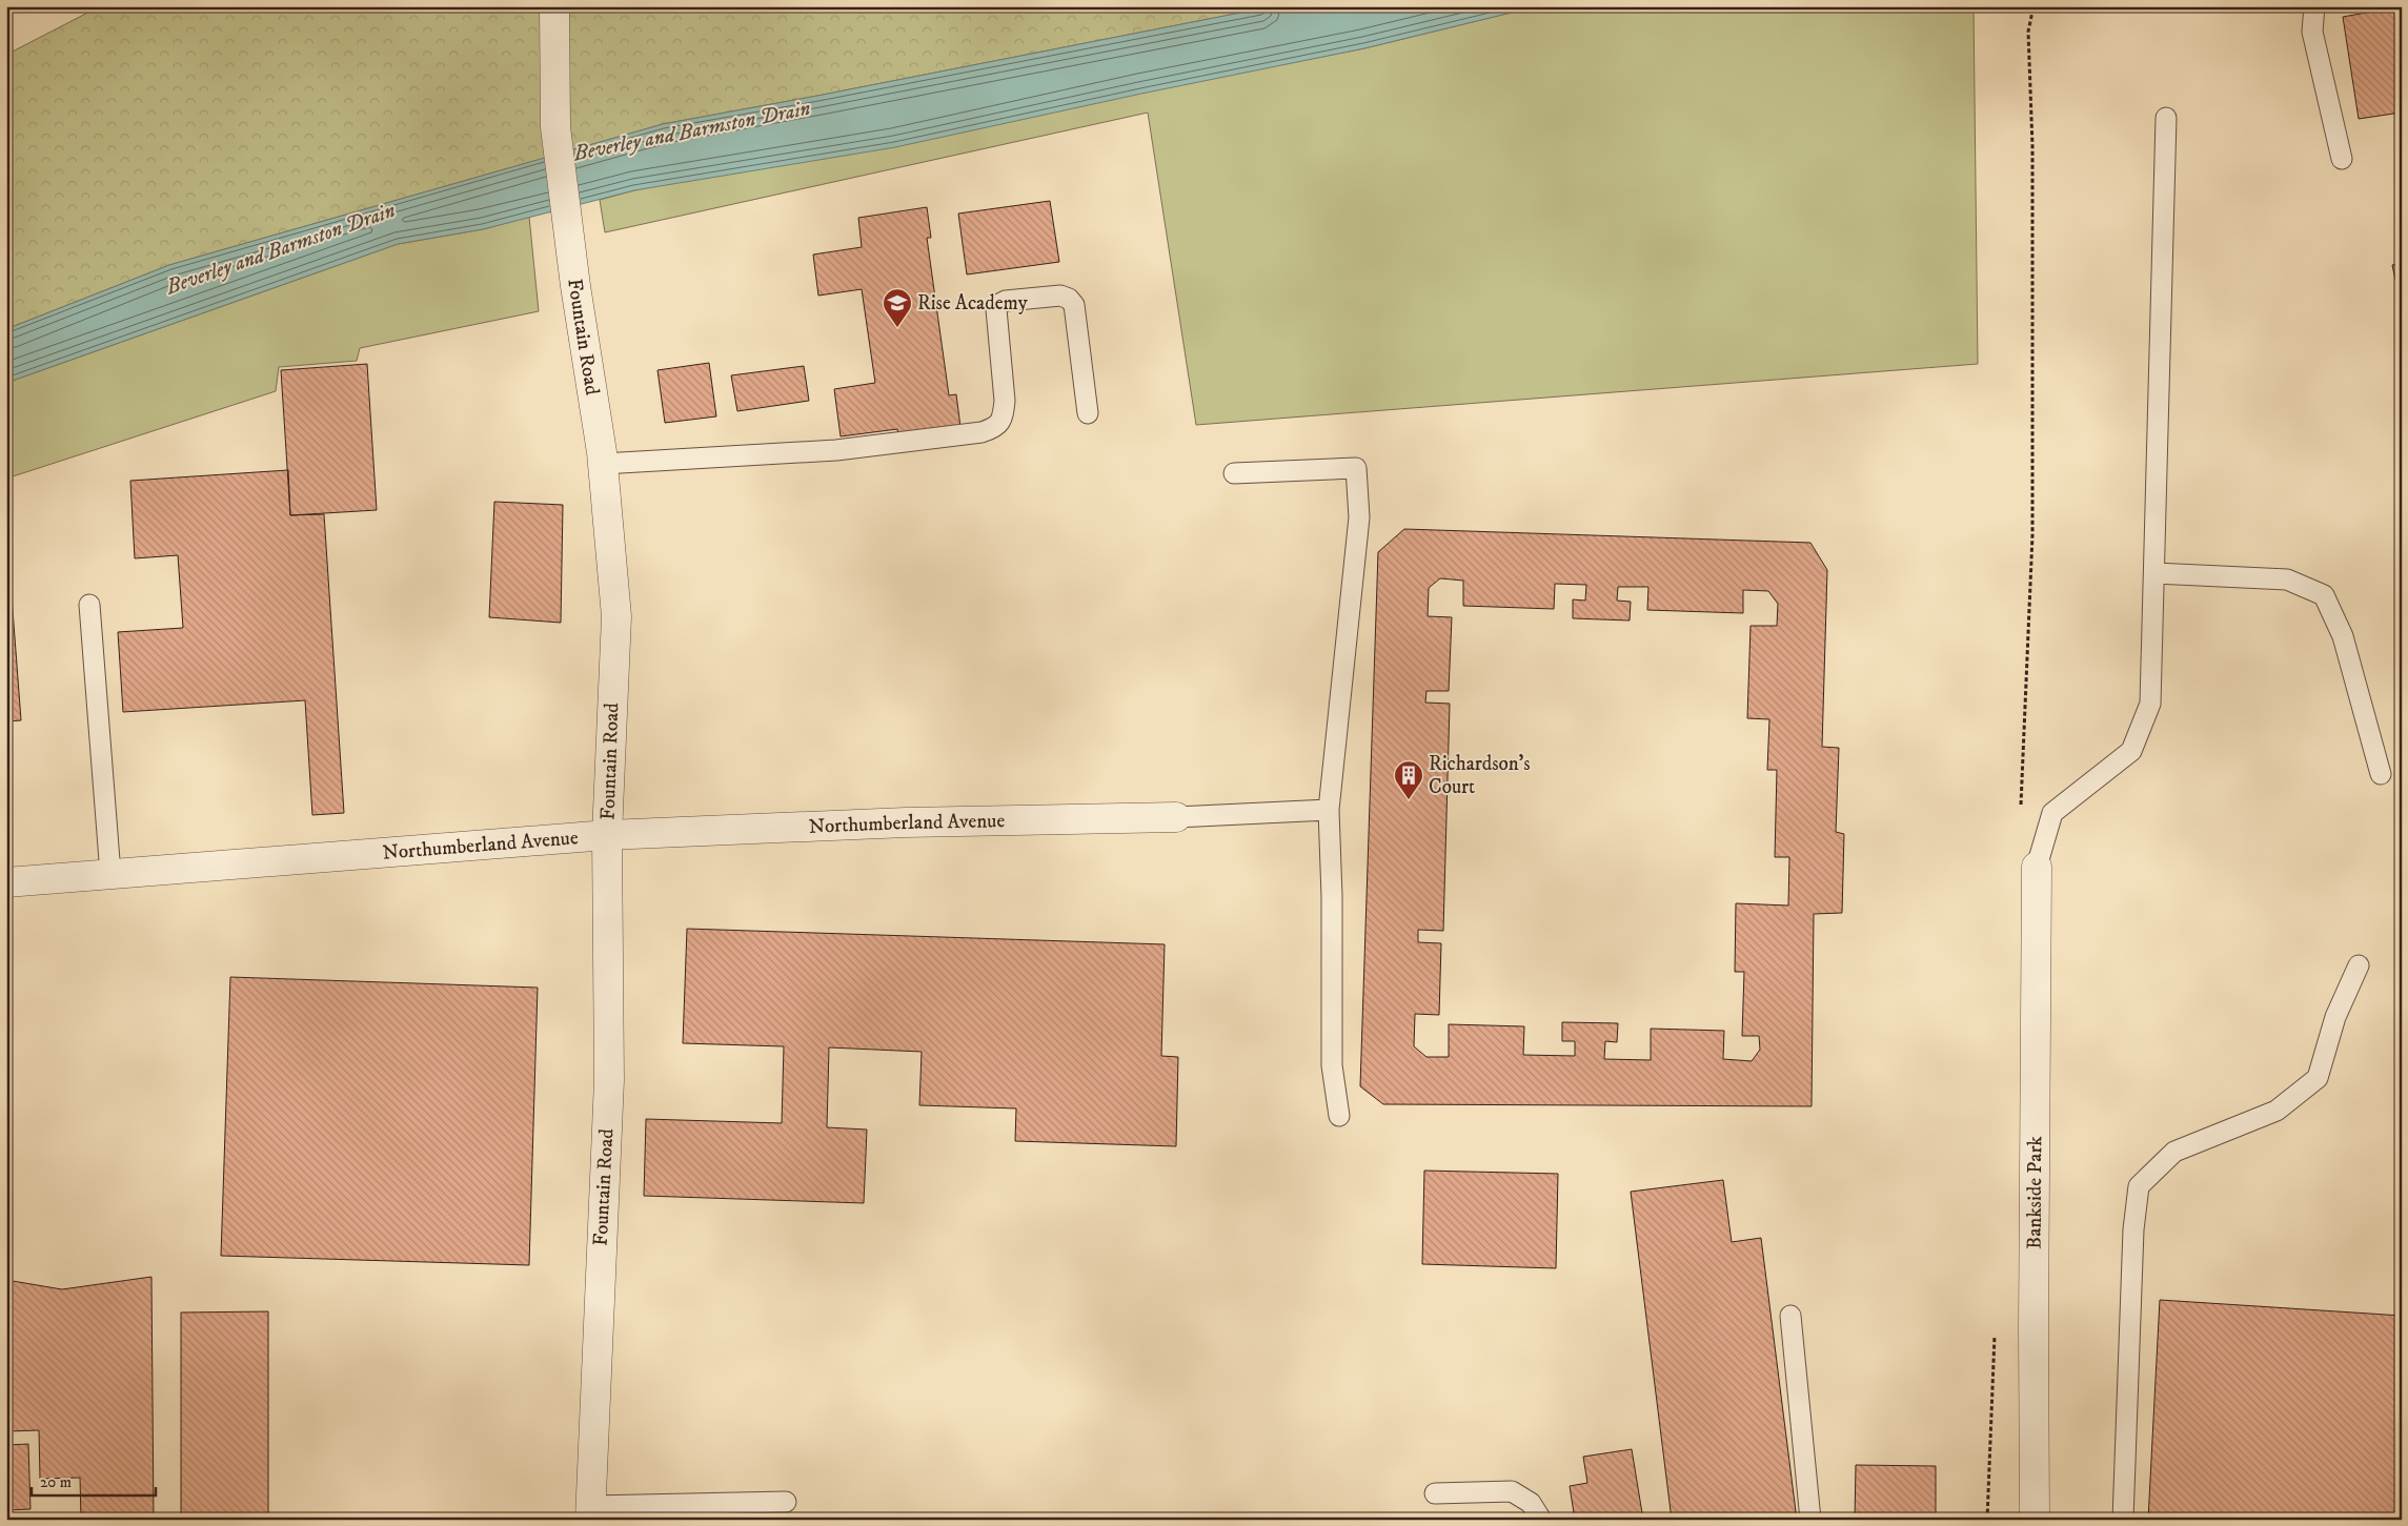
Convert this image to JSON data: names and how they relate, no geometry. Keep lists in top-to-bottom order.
{
  "streets": {
    "street": ["Fountain Road", "Northumberland Avenue", "Bankside Park"]
  },
  "crossings": [
    ["Fountain Road", "Northumberland Avenue"]
  ],
  "water": ["Beverley and Barmston Drain"],
  "places": {
    "school or university": ["Rise Academy"],
    "building": ["Richardson's Court"]
  },
  "scale_bar": "20 m"
}
